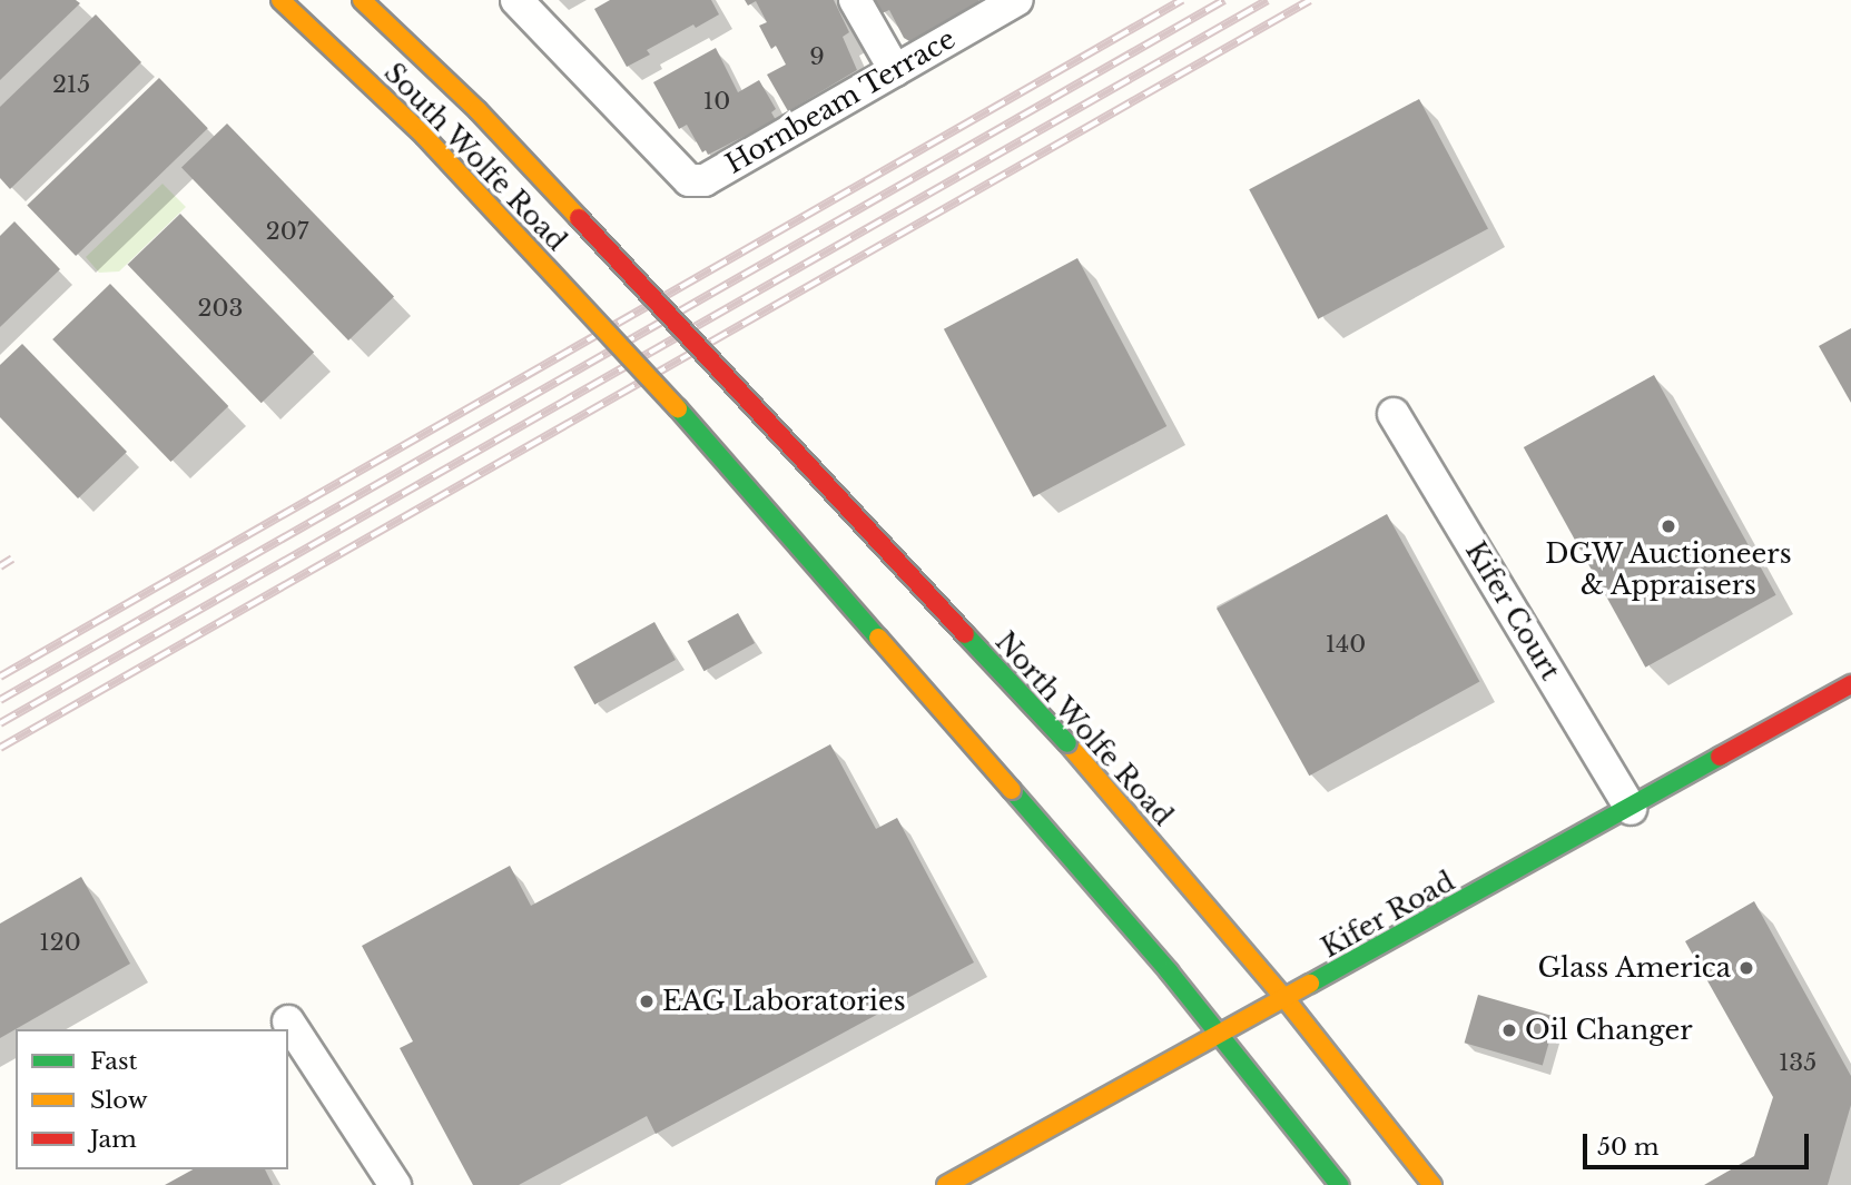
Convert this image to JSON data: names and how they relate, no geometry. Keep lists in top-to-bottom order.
{
  "streets": {
    "main road": ["South Wolfe Road", "North Wolfe Road", "Kifer Road"],
    "street": ["Hornbeam Terrace", "Kifer Court"]
  },
  "crossings": [
    ["South Wolfe Road", "North Wolfe Road"],
    ["South Wolfe Road", "Kifer Road"],
    ["Kifer Court", "Kifer Road"],
    ["North Wolfe Road", "Kifer Road"]
  ],
  "places": [
    "DGW Auctioneers & Appraisers",
    "Glass America",
    "EAG Laboratories",
    "Oil Changer"
  ],
  "house_numbers": [
    "9",
    "215",
    "10",
    "207",
    "203",
    "140",
    "120",
    "135"
  ],
  "legend": ["Fast", "Slow", "Jam"],
  "scale_bar": "50 m"
}
